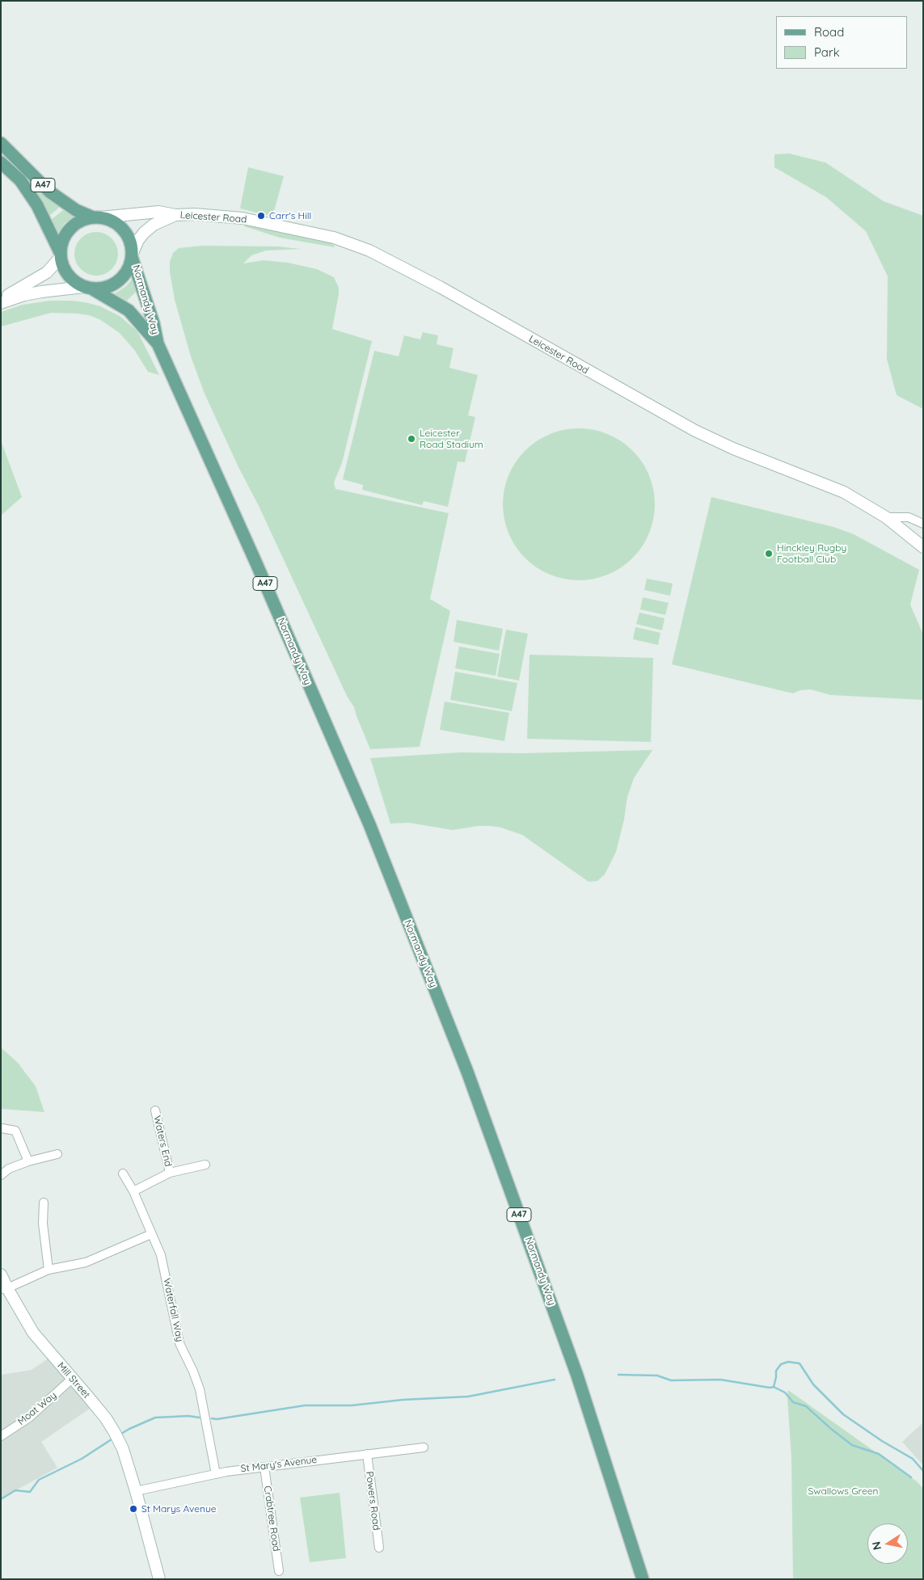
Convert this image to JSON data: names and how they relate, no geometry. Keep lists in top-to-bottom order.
{
  "streets": {
    "main road": [
      "A47",
      "Leicester Road",
      "Normandy Way",
      "Mill Street"
    ],
    "street": [
      "Waters End",
      "Waterfall Way",
      "Moat Way",
      "St Mary's Avenue",
      "Powers Road",
      "Crabtree Road"
    ]
  },
  "crossings": [
    ["A47", "Leicester Road"],
    ["A47", "Normandy Way"],
    ["Leicester Road", "Normandy Way"],
    ["Waterfall Way", "St Mary's Avenue"],
    ["Mill Street", "Moat Way"],
    ["Mill Street", "St Mary's Avenue"],
    ["St Mary's Avenue", "Powers Road"],
    ["St Mary's Avenue", "Crabtree Road"]
  ],
  "parks": ["Swallows Green"],
  "places": [
    "Carr's Hill",
    "Leicester Road Stadium",
    "Hinckley Rugby Football Club",
    "St Marys Avenue"
  ],
  "legend": ["Road", "Park"],
  "north": "left"
}
